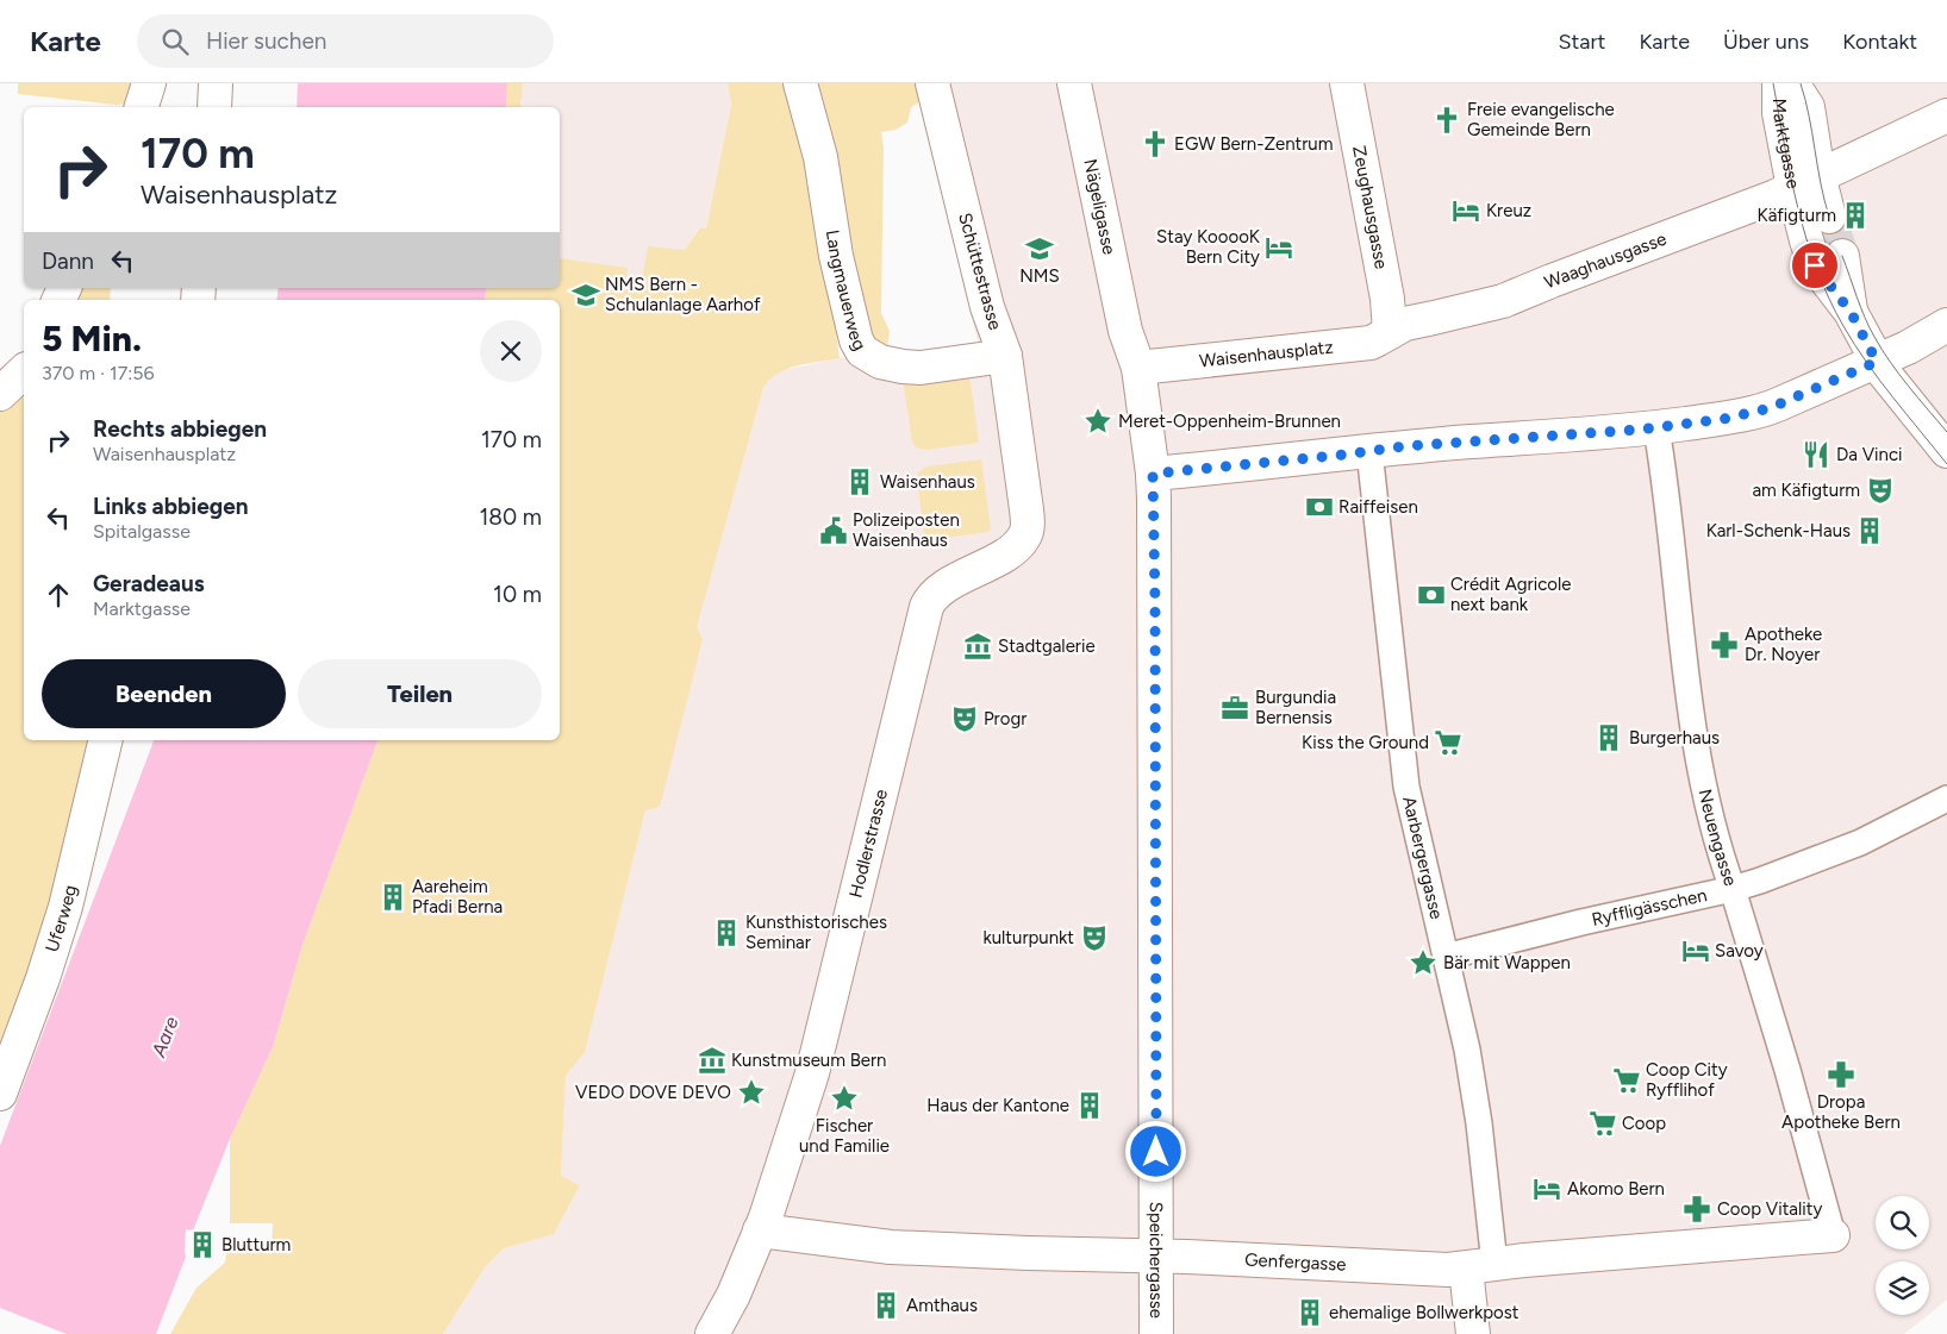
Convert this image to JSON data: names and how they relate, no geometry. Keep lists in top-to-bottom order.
{
  "streets": {
    "street": [
      "Marktgasse",
      "Nägeligasse",
      "Zeughausgasse",
      "Waaghausgasse",
      "Schüttestrasse",
      "Langmauerweg",
      "Waisenhausplatz",
      "Neuengasse",
      "Hodlerstrasse",
      "Aarbergergasse",
      "Ryffligässchen",
      "Uferweg",
      "Speichergasse",
      "Genfergasse"
    ]
  },
  "crossings": [
    ["Marktgasse", "Waaghausgasse"],
    ["Nägeligasse", "Waisenhausplatz"],
    ["Zeughausgasse", "Waaghausgasse"],
    ["Zeughausgasse", "Waisenhausplatz"],
    ["Waaghausgasse", "Waisenhausplatz"],
    ["Schüttestrasse", "Langmauerweg"],
    ["Schüttestrasse", "Hodlerstrasse"],
    ["Neuengasse", "Ryffligässchen"],
    ["Neuengasse", "Genfergasse"],
    ["Hodlerstrasse", "Genfergasse"],
    ["Aarbergergasse", "Ryffligässchen"],
    ["Aarbergergasse", "Genfergasse"],
    ["Speichergasse", "Genfergasse"]
  ],
  "water": ["Aare"],
  "places": {
    "church": ["Freie evangelische Gemeinde Bern", "EGW Bern-Zentrum"],
    "hotel": [
      "Kreuz",
      "Stay KooooK Bern City",
      "Savoy",
      "Akomo Bern"
    ],
    "building": [
      "Käfigturm",
      "Waisenhaus",
      "Karl-Schenk-Haus",
      "Burgerhaus",
      "Aareheim Pfadi Berna",
      "Kunsthistorisches Seminar",
      "Haus der Kantone",
      "Blutturm",
      "Amthaus",
      "ehemalige Bollwerkpost"
    ],
    "school or university": ["NMS", "NMS Bern - Schulanlage Aarhof"],
    "place": [
      "Meret-Oppenheim-Brunnen",
      "Bär mit Wappen",
      "VEDO DOVE DEVO",
      "Fischer und Familie"
    ],
    "restaurant": ["Da Vinci"],
    "theatre": ["am Käfigturm", "Progr", "kulturpunkt"],
    "bank": ["Raiffeisen", "Crédit Agricole next bank"],
    "public building": ["Polizeiposten Waisenhaus"],
    "pharmacy": ["Apotheke Dr. Noyer", "Dropa Apotheke Bern", "Coop Vitality"],
    "museum": ["Stadtgalerie", "Kunstmuseum Bern"],
    "office": ["Burgundia Bernensis"],
    "supermarket": ["Kiss the Ground", "Coop City Ryfflihof", "Coop"]
  },
  "page": {
    "header": "Karte",
    "search": "Hier suchen",
    "nav": [
      "Start",
      "Karte",
      "Über uns",
      "Kontakt"
    ],
    "turn": ["170 m", "Waisenhausplatz"],
    "then": "Dann",
    "heading": ["5 Min.", "370 m · 17:56"],
    "list": [
      {
        "name": "Rechts abbiegen",
        "note": "Waisenhausplatz",
        "value": "170 m"
      },
      {
        "name": "Links abbiegen",
        "note": "Spitalgasse",
        "value": "180 m"
      },
      {
        "name": "Geradeaus",
        "note": "Marktgasse",
        "value": "10 m"
      }
    ],
    "buttons": ["Beenden", "Teilen"]
  }
}
